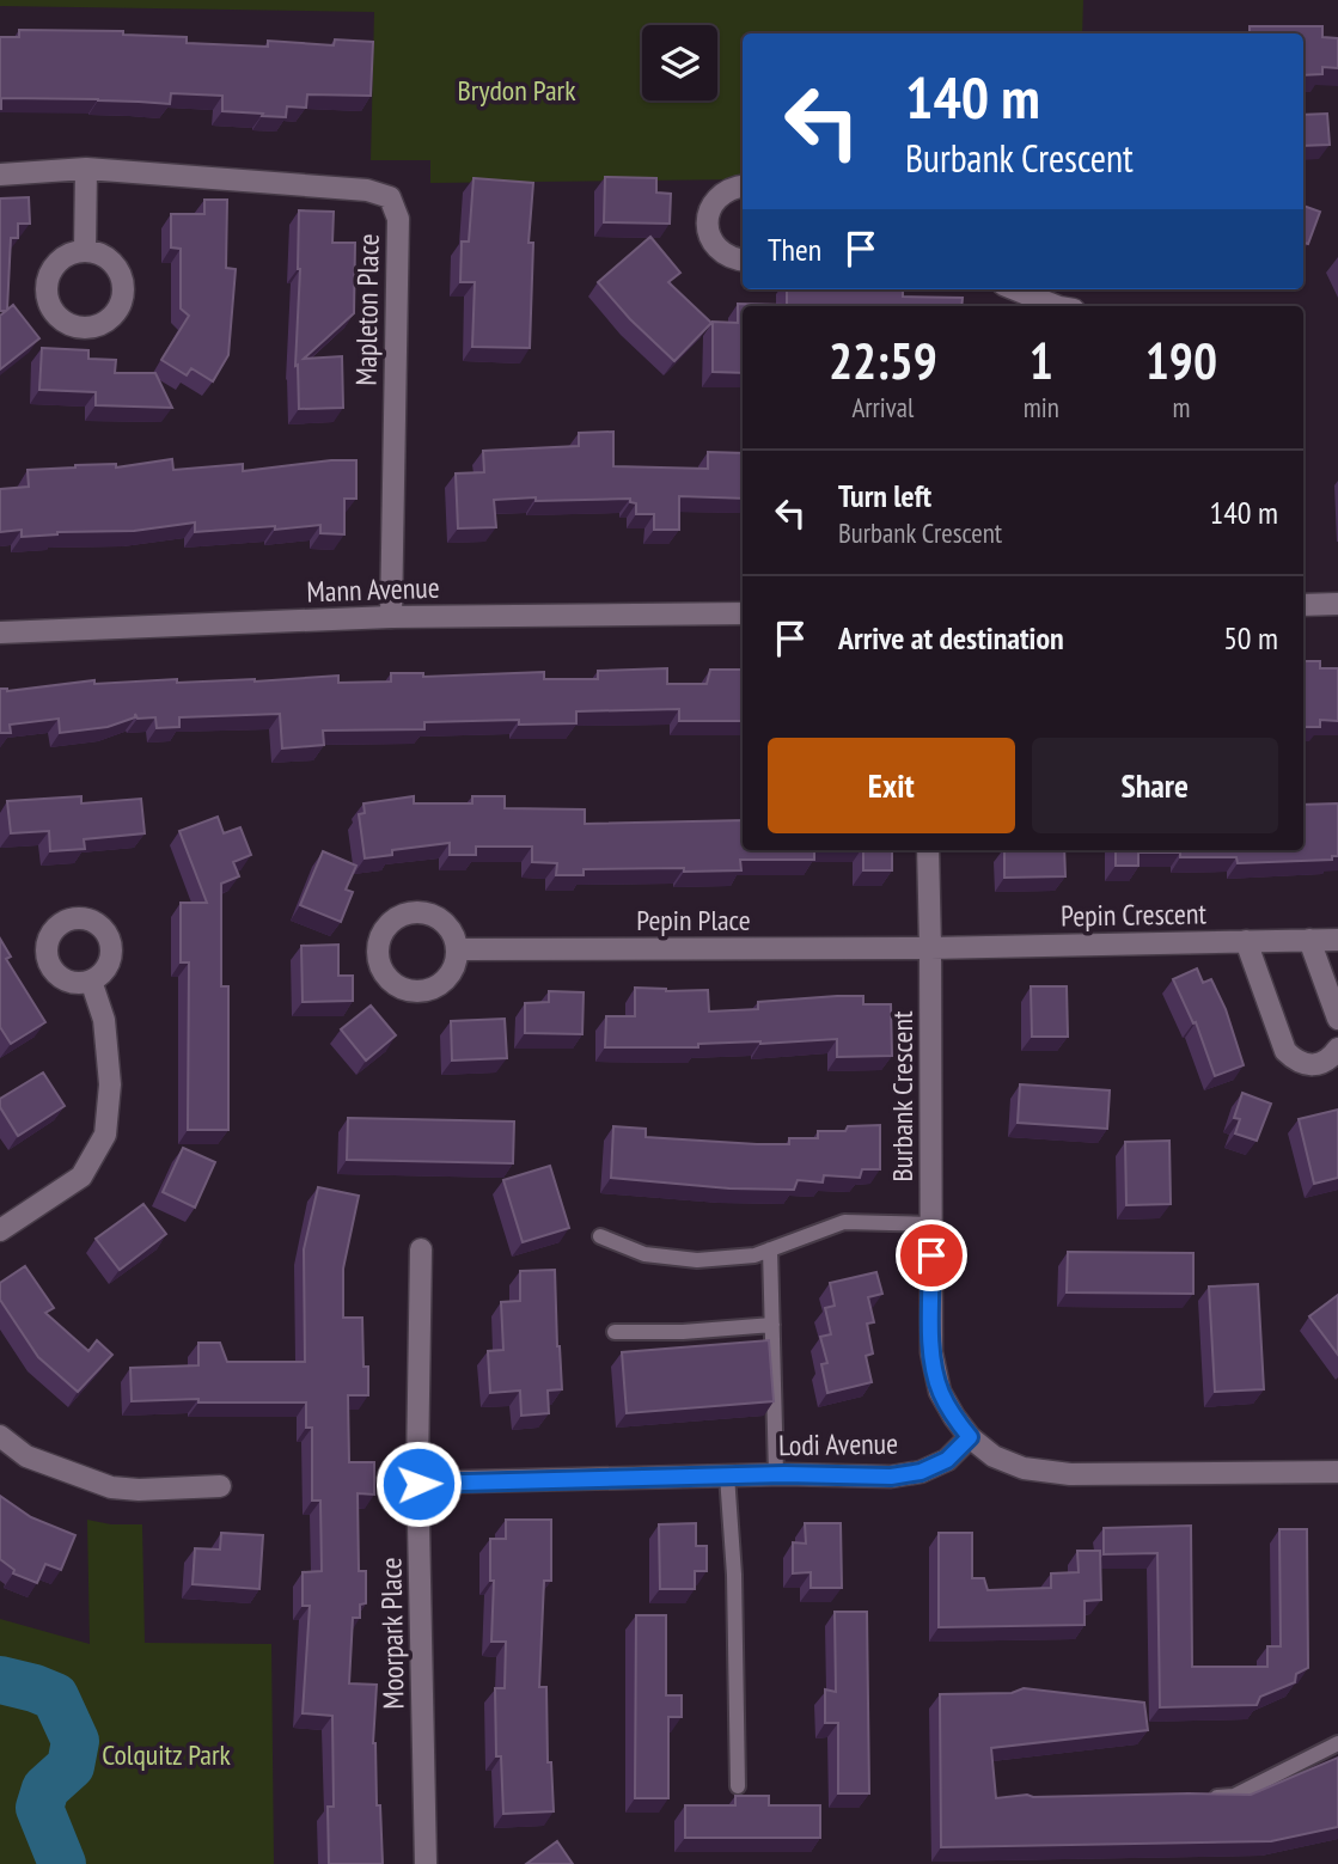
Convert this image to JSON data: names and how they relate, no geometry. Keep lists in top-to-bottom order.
{
  "streets": {
    "street": [
      "Mapleton Place",
      "Mann Avenue",
      "Pepin Crescent",
      "Pepin Place",
      "Burbank Crescent",
      "Lodi Avenue",
      "Moorpark Place"
    ]
  },
  "crossings": [
    ["Mapleton Place", "Mann Avenue"],
    ["Pepin Crescent", "Pepin Place"],
    ["Pepin Crescent", "Burbank Crescent"],
    ["Pepin Place", "Burbank Crescent"],
    ["Burbank Crescent", "Lodi Avenue"],
    ["Lodi Avenue", "Moorpark Place"]
  ],
  "parks": ["Brydon Park", "Colquitz Park"],
  "page": {
    "turn": ["140 m", "Burbank Crescent"],
    "then": "Then",
    "eta": [
      "22:59",
      "Arrival",
      "1",
      "min",
      "190",
      "m"
    ],
    "list": [
      {
        "name": "Turn left",
        "note": "Burbank Crescent",
        "value": "140 m"
      },
      {
        "name": "Arrive at destination",
        "value": "50 m"
      }
    ],
    "buttons": ["Exit", "Share"]
  }
}
